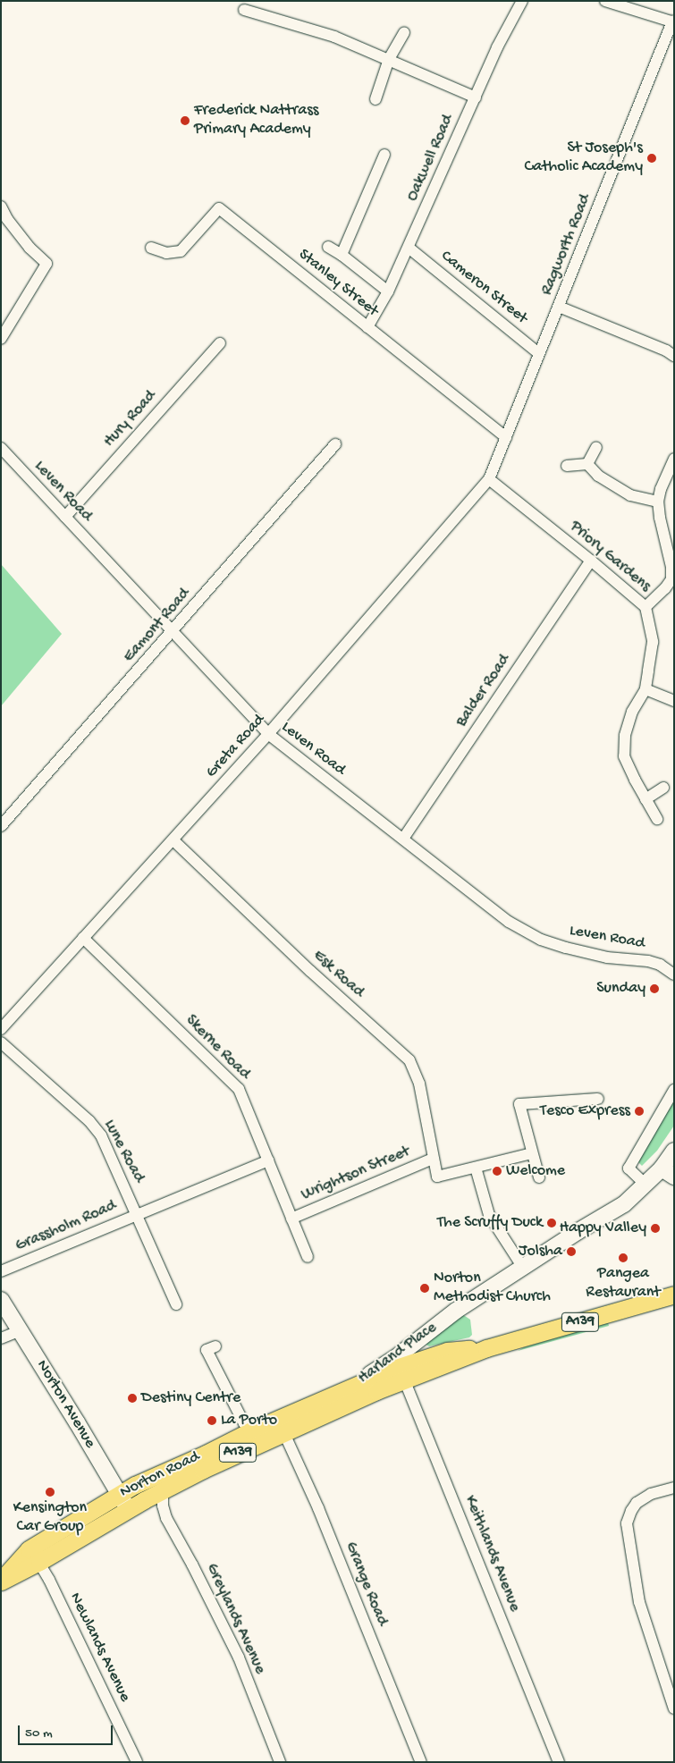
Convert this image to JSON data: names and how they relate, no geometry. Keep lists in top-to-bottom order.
{
  "streets": {
    "main road": [
      "A139",
      "Harland Place",
      "Norton Avenue",
      "Norton Road"
    ],
    "street": [
      "Oakwell Road",
      "Ragworth Road",
      "Stanley Street",
      "Cameron Street",
      "Hury Road",
      "Leven Road",
      "Priory Gardens",
      "Eamont Road",
      "Balder Road",
      "Greta Road",
      "Esk Road",
      "Skerne Road",
      "Lune Road",
      "Wrightson Street",
      "Grassholm Road",
      "Keithlands Avenue",
      "Grange Road",
      "Greylands Avenue",
      "Newlands Avenue"
    ]
  },
  "crossings": [
    ["Oakwell Road", "Stanley Street"],
    ["Oakwell Road", "Cameron Street"],
    ["Ragworth Road", "Stanley Street"],
    ["Ragworth Road", "Cameron Street"],
    ["Ragworth Road", "Priory Gardens"],
    ["Ragworth Road", "Greta Road"],
    ["Hury Road", "Leven Road"],
    ["Leven Road", "Eamont Road"],
    ["Leven Road", "Balder Road"],
    ["Leven Road", "Greta Road"],
    ["Priory Gardens", "Balder Road"],
    ["Priory Gardens", "Greta Road"],
    ["Greta Road", "Esk Road"],
    ["Greta Road", "Skerne Road"],
    ["Esk Road", "Wrightson Street"],
    ["Skerne Road", "Wrightson Street"],
    ["Skerne Road", "Grassholm Road"],
    ["Lune Road", "Grassholm Road"],
    ["Harland Place", "Norton Road"],
    ["Harland Place", "Keithlands Avenue"],
    ["Norton Avenue", "Norton Road"],
    ["Norton Road", "Keithlands Avenue"],
    ["Norton Road", "Grange Road"],
    ["Norton Road", "Greylands Avenue"],
    ["Norton Road", "Newlands Avenue"]
  ],
  "places": [
    "Frederick Nattrass Primary Academy",
    "St Joseph's Catholic Academy",
    "Sunday",
    "Tesco Express",
    "Welcome",
    "The Scruffy Duck",
    "Happy Valley",
    "Jolsha",
    "Pangea Restaurant",
    "Norton Methodist Church",
    "Destiny Centre",
    "La Porto",
    "Kensington Car Group"
  ],
  "scale_bar": "50 m"
}
